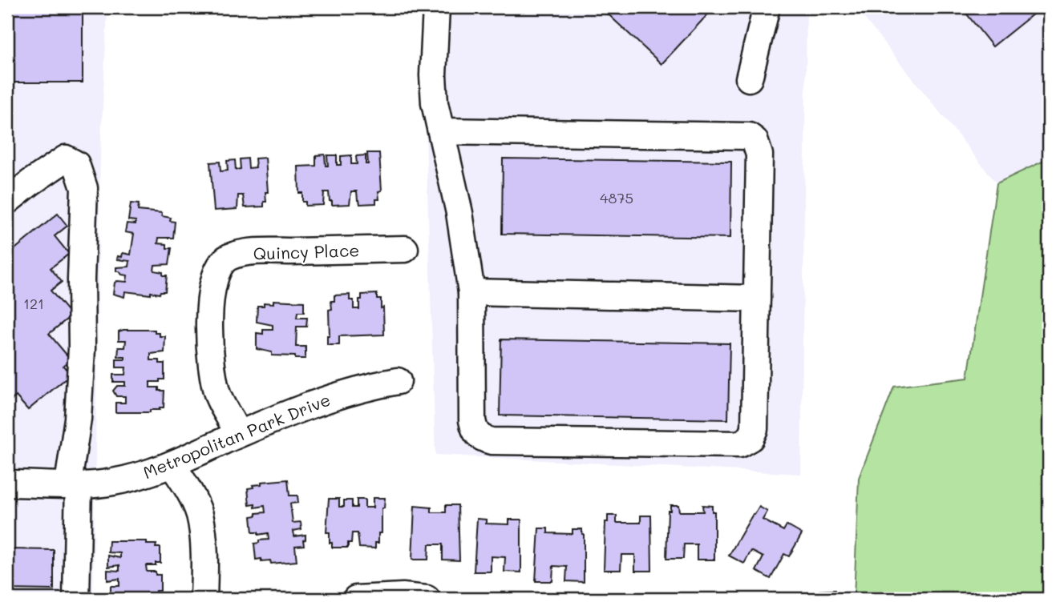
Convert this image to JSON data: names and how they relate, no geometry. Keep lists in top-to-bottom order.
{
  "streets": {
    "street": ["Quincy Place", "Metropolitan Park Drive"]
  },
  "crossings": [
    ["Quincy Place", "Metropolitan Park Drive"]
  ],
  "house_numbers": ["4875", "121"]
}
